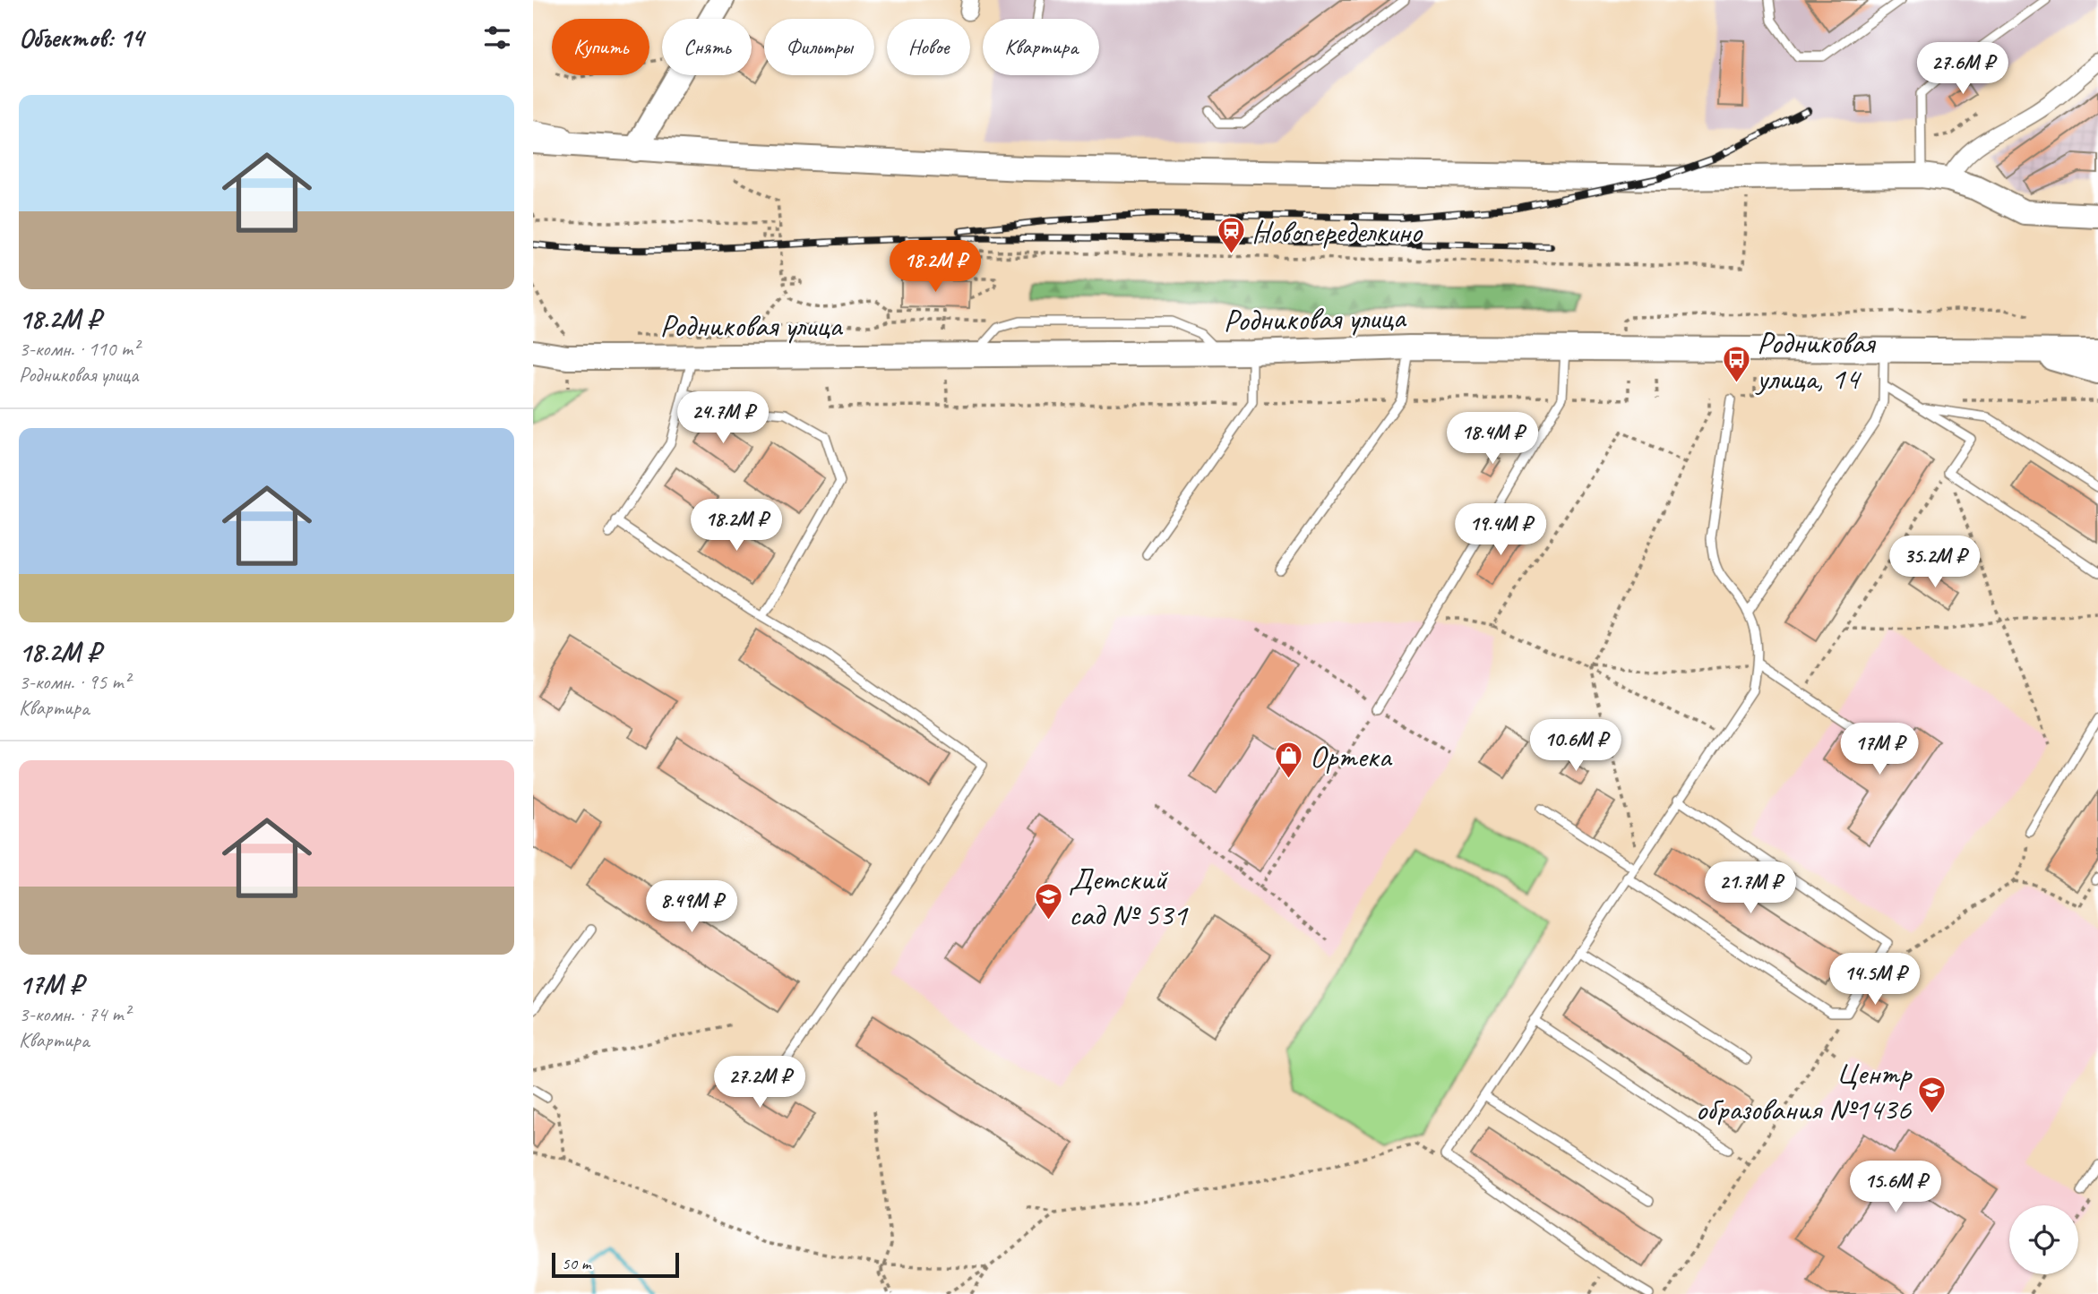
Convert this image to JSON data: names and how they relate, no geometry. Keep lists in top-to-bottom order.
{
  "streets": {
    "main road": ["Родниковая улица"]
  },
  "places": {
    "station": ["Новопеределкино"],
    "bus stop": ["Родниковая улица, 14"],
    "shop": ["Ортека"],
    "school or university": ["Детский сад № 531", "Центр образования №1436"]
  },
  "scale_bar": "50 m",
  "page": {
    "heading": "Объектов: 14",
    "chip": [
      "Купить",
      "Снять",
      "Фильтры",
      "Новое",
      "Квартира"
    ],
    "price": [
      "27.6M ₽",
      "18.2M ₽",
      "24.7M ₽",
      "18.4M ₽",
      "18.2M ₽",
      "19.4M ₽",
      "35.2M ₽",
      "10.6M ₽",
      "17M ₽",
      "21.7M ₽",
      "8.49M ₽",
      "14.5M ₽",
      "27.2M ₽",
      "15.6M ₽"
    ],
    "list": [
      {
        "name": "18.2M ₽",
        "note": "3-комн. · 110 m² · Родниковая улица"
      },
      {
        "name": "18.2M ₽",
        "note": "3-комн. · 95 m² · Квартира"
      },
      {
        "name": "17M ₽",
        "note": "3-комн. · 74 m² · Квартира"
      }
    ],
    "scale": "50 m"
  }
}
